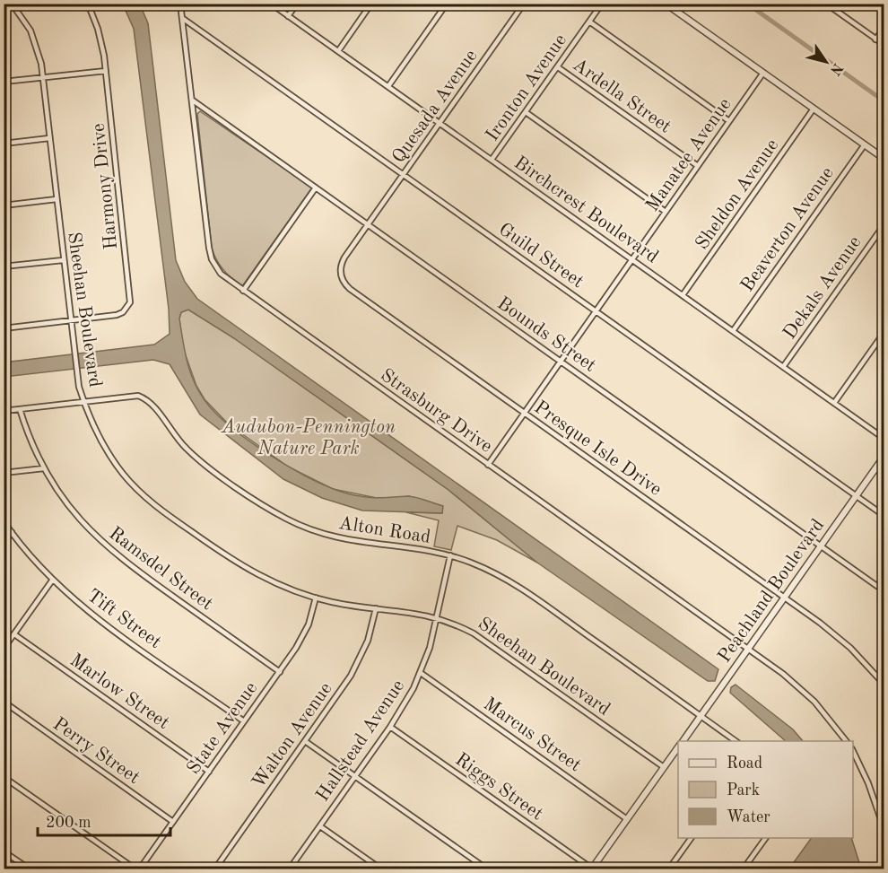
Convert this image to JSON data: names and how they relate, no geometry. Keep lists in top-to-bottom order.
{
  "streets": {
    "street": [
      "Ironton Avenue",
      "Ardella Street",
      "Quesada Avenue",
      "Manatee Avenue",
      "Harmony Drive",
      "Sheldon Avenue",
      "Birchcrest Boulevard",
      "Beaverton Avenue",
      "Guild Street",
      "Dekals Avenue",
      "Sheehan Boulevard",
      "Bounds Street",
      "Strasburg Drive",
      "Presque Isle Drive",
      "Alton Road",
      "Ramsdel Street",
      "Peachland Boulevard",
      "Tift Street",
      "Marlow Street",
      "State Avenue",
      "Marcus Street",
      "Walton Avenue",
      "Hallstead Avenue",
      "Perry Street",
      "Riggs Street"
    ]
  },
  "crossings": [
    ["Ironton Avenue", "Ardella Street"],
    ["Ironton Avenue", "Birchcrest Boulevard"],
    ["Ardella Street", "Manatee Avenue"],
    ["Quesada Avenue", "Birchcrest Boulevard"],
    ["Quesada Avenue", "Guild Street"],
    ["Quesada Avenue", "Bounds Street"],
    ["Quesada Avenue", "Presque Isle Drive"],
    ["Manatee Avenue", "Birchcrest Boulevard"],
    ["Manatee Avenue", "Guild Street"],
    ["Manatee Avenue", "Bounds Street"],
    ["Manatee Avenue", "Strasburg Drive"],
    ["Manatee Avenue", "Presque Isle Drive"],
    ["Harmony Drive", "Sheehan Boulevard"],
    ["Sheldon Avenue", "Birchcrest Boulevard"],
    ["Birchcrest Boulevard", "Beaverton Avenue"],
    ["Birchcrest Boulevard", "Dekals Avenue"],
    ["Guild Street", "Strasburg Drive"],
    ["Guild Street", "Peachland Boulevard"],
    ["Sheehan Boulevard", "Alton Road"],
    ["Sheehan Boulevard", "Peachland Boulevard"],
    ["Sheehan Boulevard", "State Avenue"],
    ["Sheehan Boulevard", "Walton Avenue"],
    ["Sheehan Boulevard", "Hallstead Avenue"],
    ["Bounds Street", "Strasburg Drive"],
    ["Bounds Street", "Presque Isle Drive"],
    ["Bounds Street", "Peachland Boulevard"],
    ["Strasburg Drive", "Peachland Boulevard"],
    ["Presque Isle Drive", "Peachland Boulevard"],
    ["Alton Road", "Ramsdel Street"],
    ["Alton Road", "Peachland Boulevard"],
    ["Alton Road", "Hallstead Avenue"],
    ["Ramsdel Street", "State Avenue"],
    ["Peachland Boulevard", "Marcus Street"],
    ["Peachland Boulevard", "Riggs Street"],
    ["Tift Street", "State Avenue"],
    ["Marlow Street", "State Avenue"],
    ["State Avenue", "Perry Street"],
    ["Marcus Street", "Hallstead Avenue"],
    ["Hallstead Avenue", "Riggs Street"]
  ],
  "parks": ["Audubon-Pennington Nature Park"],
  "legend": ["Road", "Park", "Water"],
  "scale_bar": "200 m",
  "north": "bottom right"
}
